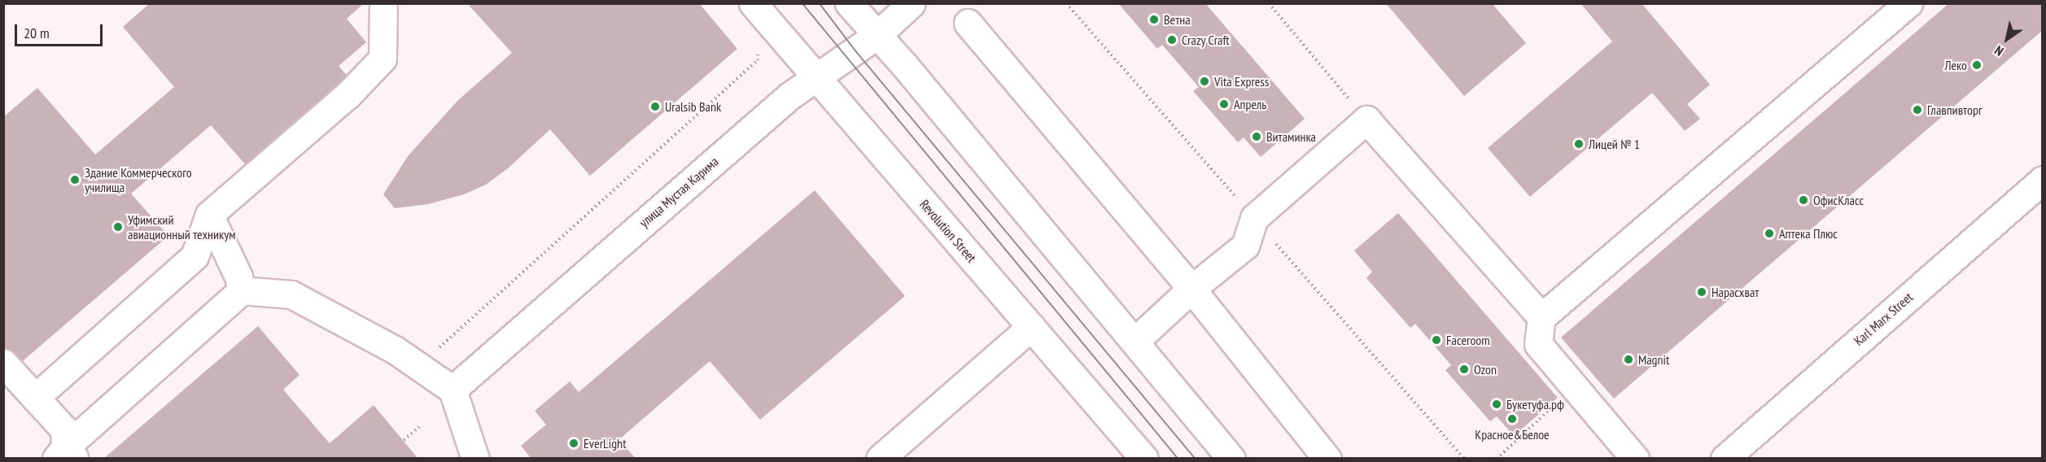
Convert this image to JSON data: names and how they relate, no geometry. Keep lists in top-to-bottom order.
{
  "streets": {
    "street": ["улица Мустая Карима", "Revolution Street", "Karl Marx Street"]
  },
  "crossings": [
    ["улица Мустая Карима", "Revolution Street"]
  ],
  "places": [
    "Ветна",
    "Crazy Craft",
    "Леко",
    "Vita Express",
    "Апрель",
    "Uralsib Bank",
    "Главпивторг",
    "Витаминка",
    "Лицей № 1",
    "Здание Коммерческого училища",
    "ОфисКласс",
    "Уфимский авиационный техникум",
    "Аптека Плюс",
    "Нарасхват",
    "Faceroom",
    "Magnit",
    "Ozon",
    "Букетуфа.рф",
    "Красное&Белое",
    "EverLight"
  ],
  "scale_bar": "20 m",
  "north": "bottom left"
}
